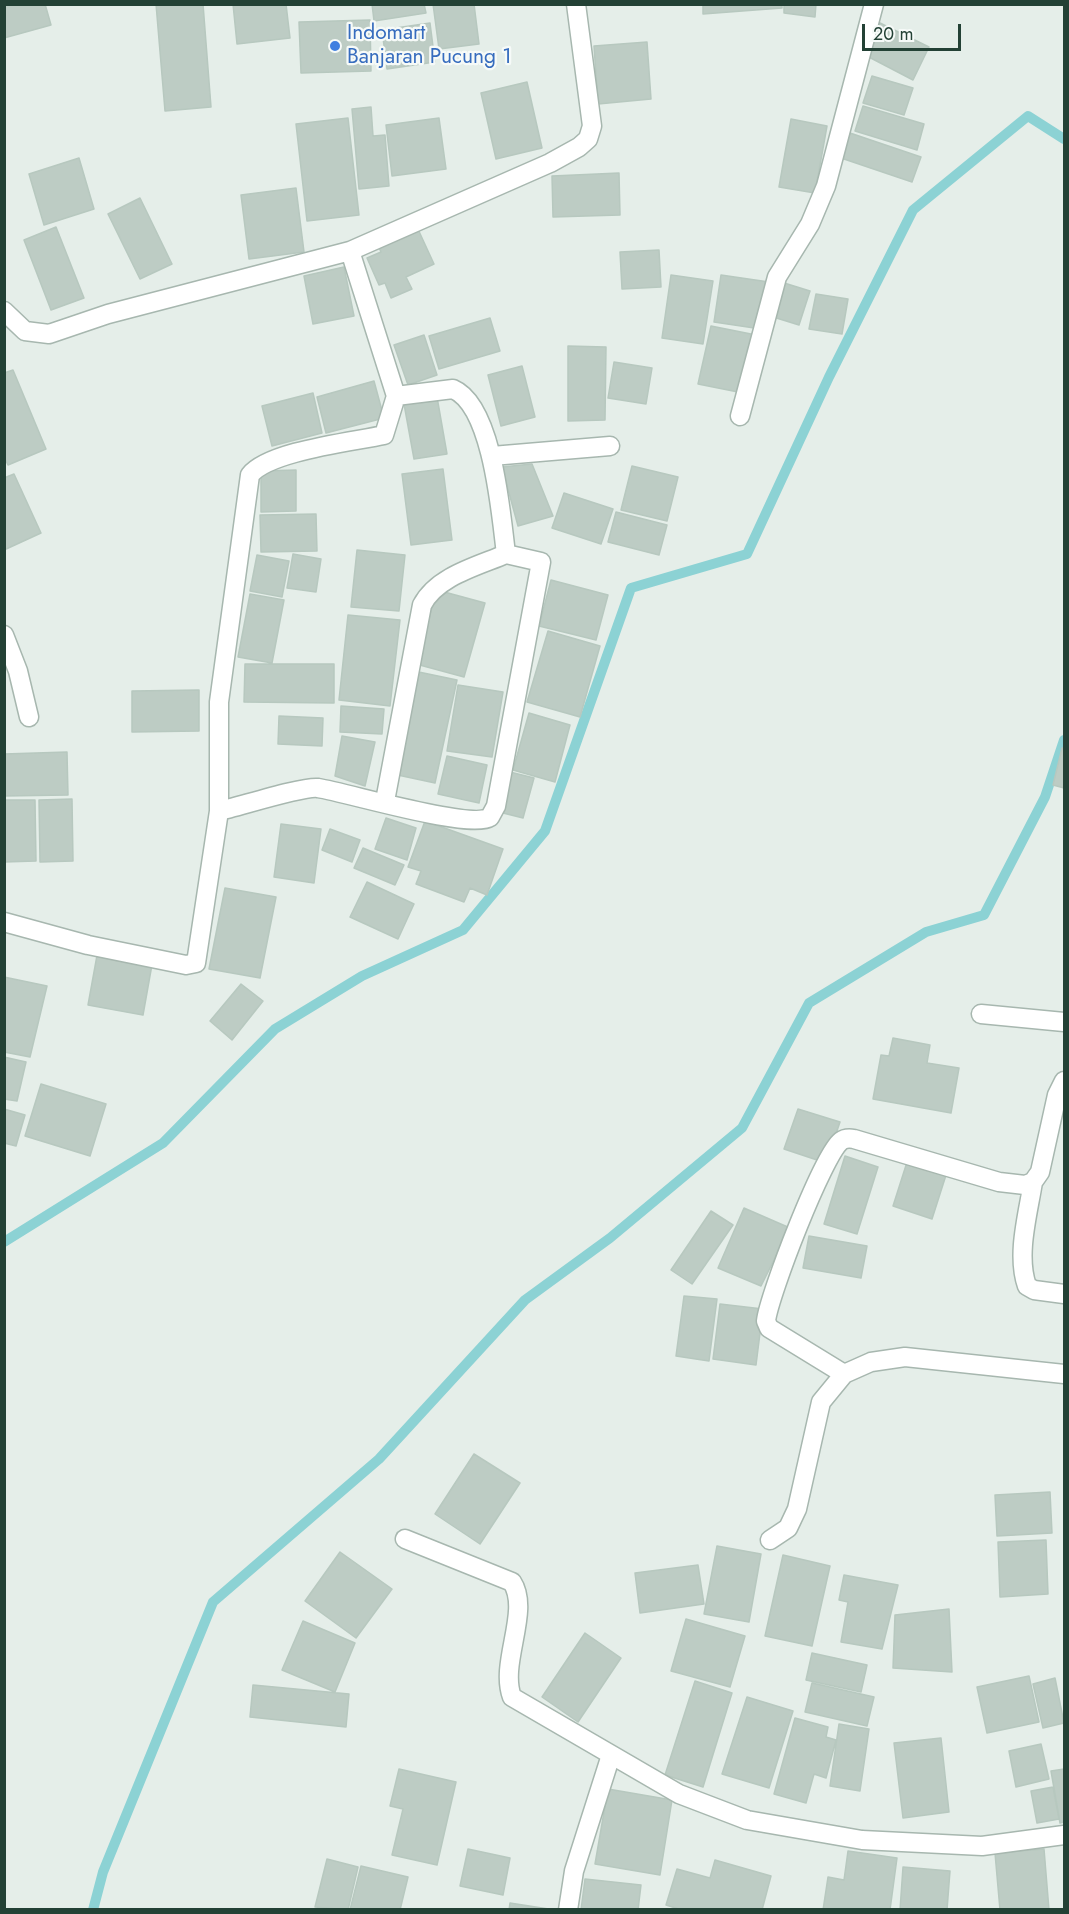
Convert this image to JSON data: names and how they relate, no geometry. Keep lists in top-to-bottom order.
{
  "places": ["Indomart Banjaran Pucung 1"],
  "scale_bar": "20 m"
}
